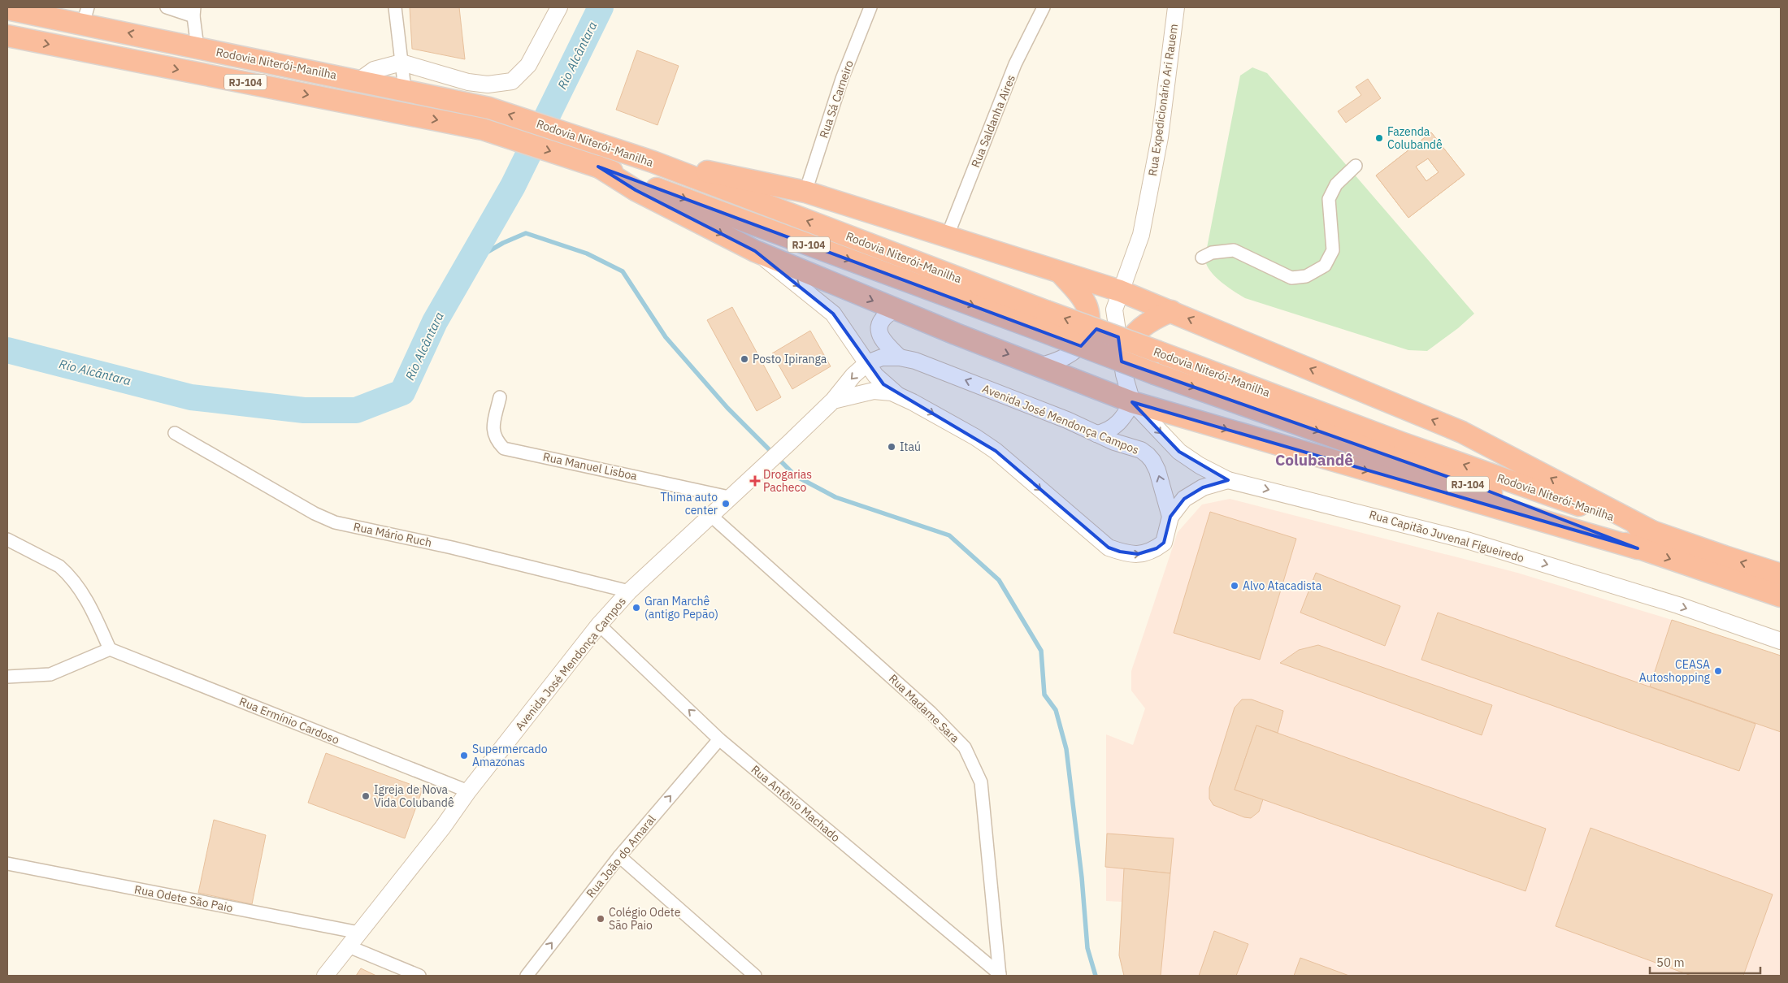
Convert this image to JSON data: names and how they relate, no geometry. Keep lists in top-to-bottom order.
{
  "streets": {
    "highway": ["Rodovia Niterói-Manilha", "RJ-104"],
    "main road": ["Rua Expedicionário Ari Rauem", "Avenida José Mendonça Campos", "Rua Capitão Juvenal Figueiredo"],
    "street": [
      "Rua Sá Carneiro",
      "Rua Saldanha Aires",
      "Rua Manuel Lisboa",
      "Rua Mário Ruch",
      "Rua Madame Sara",
      "Rua Ermínio Cardoso",
      "Rua Antônio Machado",
      "Rua João do Amaral",
      "Rua Odete São Paio"
    ]
  },
  "crossings": [
    ["Rua Expedicionário Ari Rauem", "Rua Capitão Juvenal Figueiredo"],
    ["Avenida José Mendonça Campos", "Rua Manuel Lisboa"],
    ["Avenida José Mendonça Campos", "Rua Mário Ruch"],
    ["Avenida José Mendonça Campos", "Rua Madame Sara"],
    ["Avenida José Mendonça Campos", "Rua Ermínio Cardoso"],
    ["Avenida José Mendonça Campos", "Rua Antônio Machado"],
    ["Avenida José Mendonça Campos", "Rua Odete São Paio"],
    ["Rua Madame Sara", "Rua Antônio Machado"],
    ["Rua Antônio Machado", "Rua João do Amaral"]
  ],
  "one_way": ["Rua Capitão Juvenal Figueiredo", "Rua João do Amaral"],
  "districts": ["Colubandê"],
  "water": ["Rio Alcântara"],
  "places": {
    "other": [
      "Fazenda Colubandê",
      "Posto Ipiranga",
      "Itaú",
      "Thima auto center",
      "Alvo Atacadista",
      "Gran Marchê (antigo Pepão)",
      "CEASA Autoshopping",
      "Supermercado Amazonas",
      "Igreja de Nova Vida Colubandê",
      "Colégio Odete São Paio"
    ],
    "health": ["Drogarias Pacheco"]
  },
  "scale_bar": "50 m"
}
